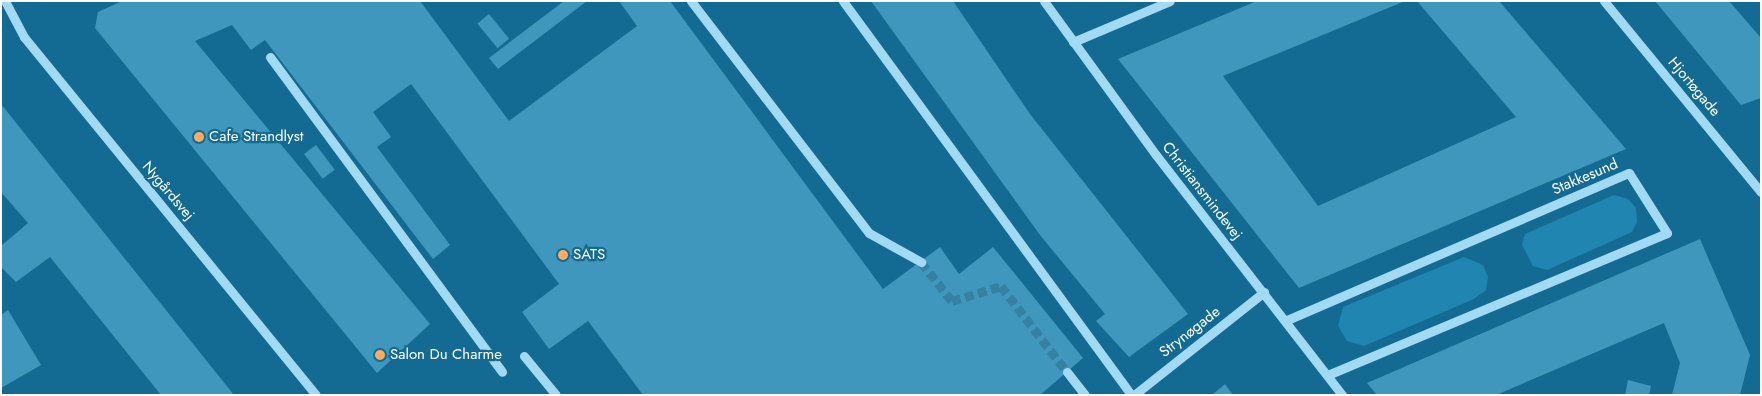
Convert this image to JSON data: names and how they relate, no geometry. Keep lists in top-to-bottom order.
{
  "streets": {
    "street": [
      "Hjortøgade",
      "Stakkesund",
      "Nygårdsvej",
      "Christiansmindevej",
      "Strynøgade"
    ]
  },
  "crossings": [
    ["Stakkesund", "Christiansmindevej"],
    ["Christiansmindevej", "Strynøgade"]
  ],
  "places": ["Cafe Strandlyst", "SATS", "Salon Du Charme"]
}
